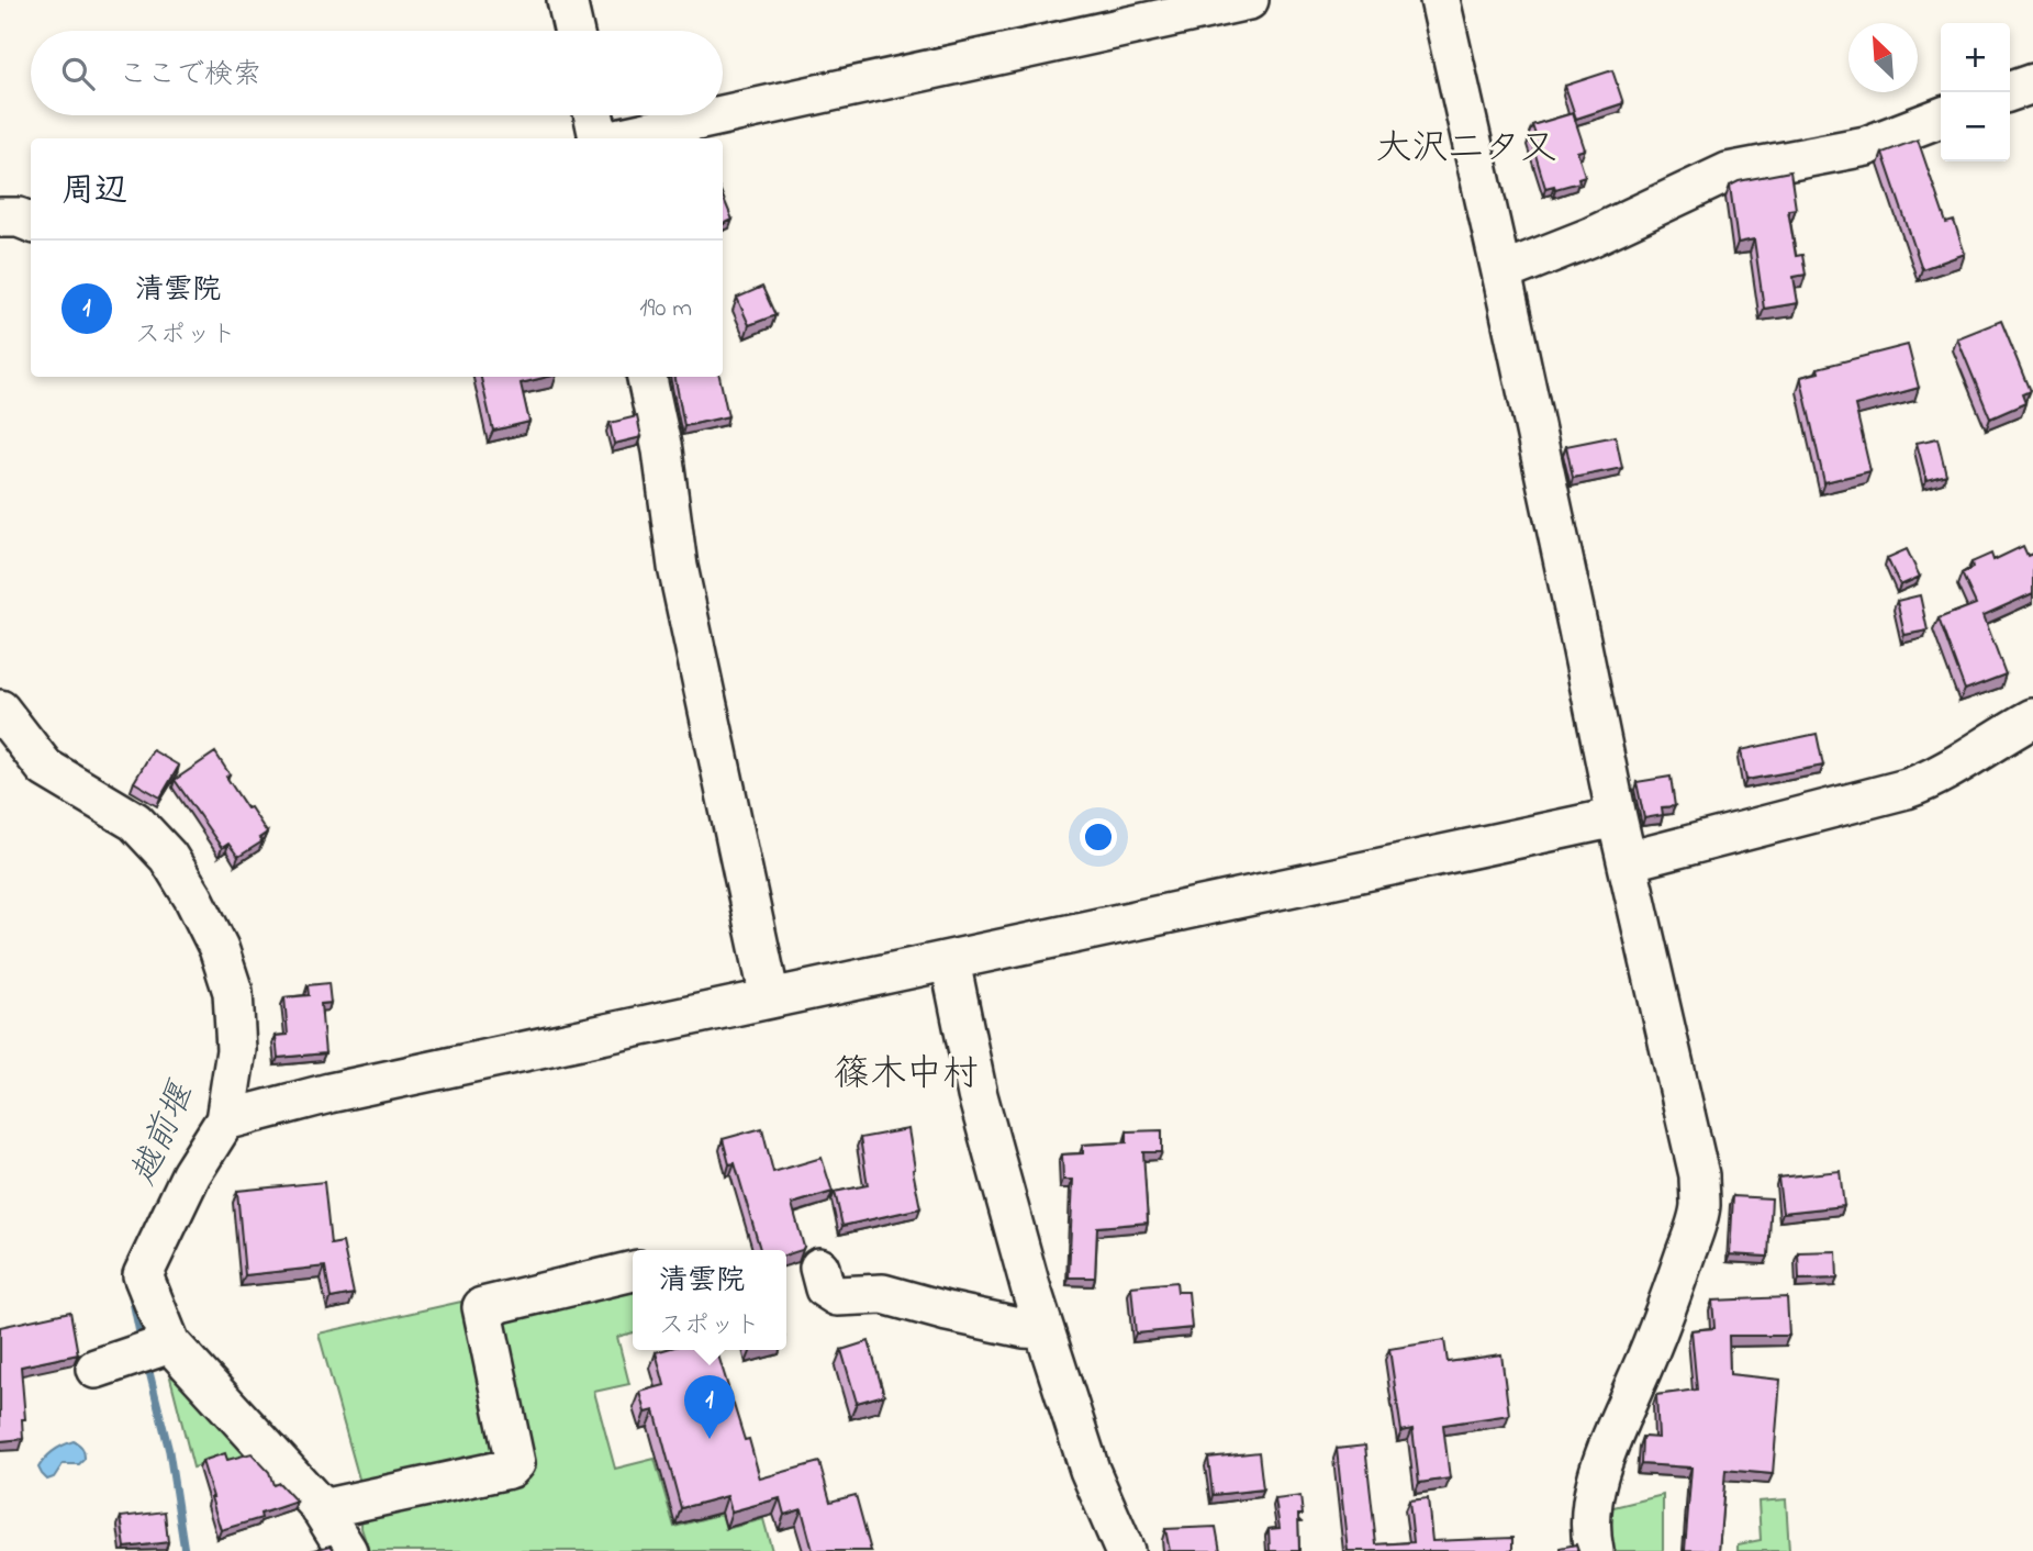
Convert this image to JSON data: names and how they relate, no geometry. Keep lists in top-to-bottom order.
{
  "districts": ["大沢二タ又", "篠木中村"],
  "water": ["越前堰"],
  "north": "top left",
  "page": {
    "map_buttons": ["+", "−"],
    "search": "ここで検索",
    "heading": "周辺",
    "list": [
      {
        "mark": "1",
        "name": "清雲院",
        "note": "スポット",
        "value": "190 m"
      }
    ],
    "popup": ["清雲院", "スポット"],
    "pins": "1"
  }
}
